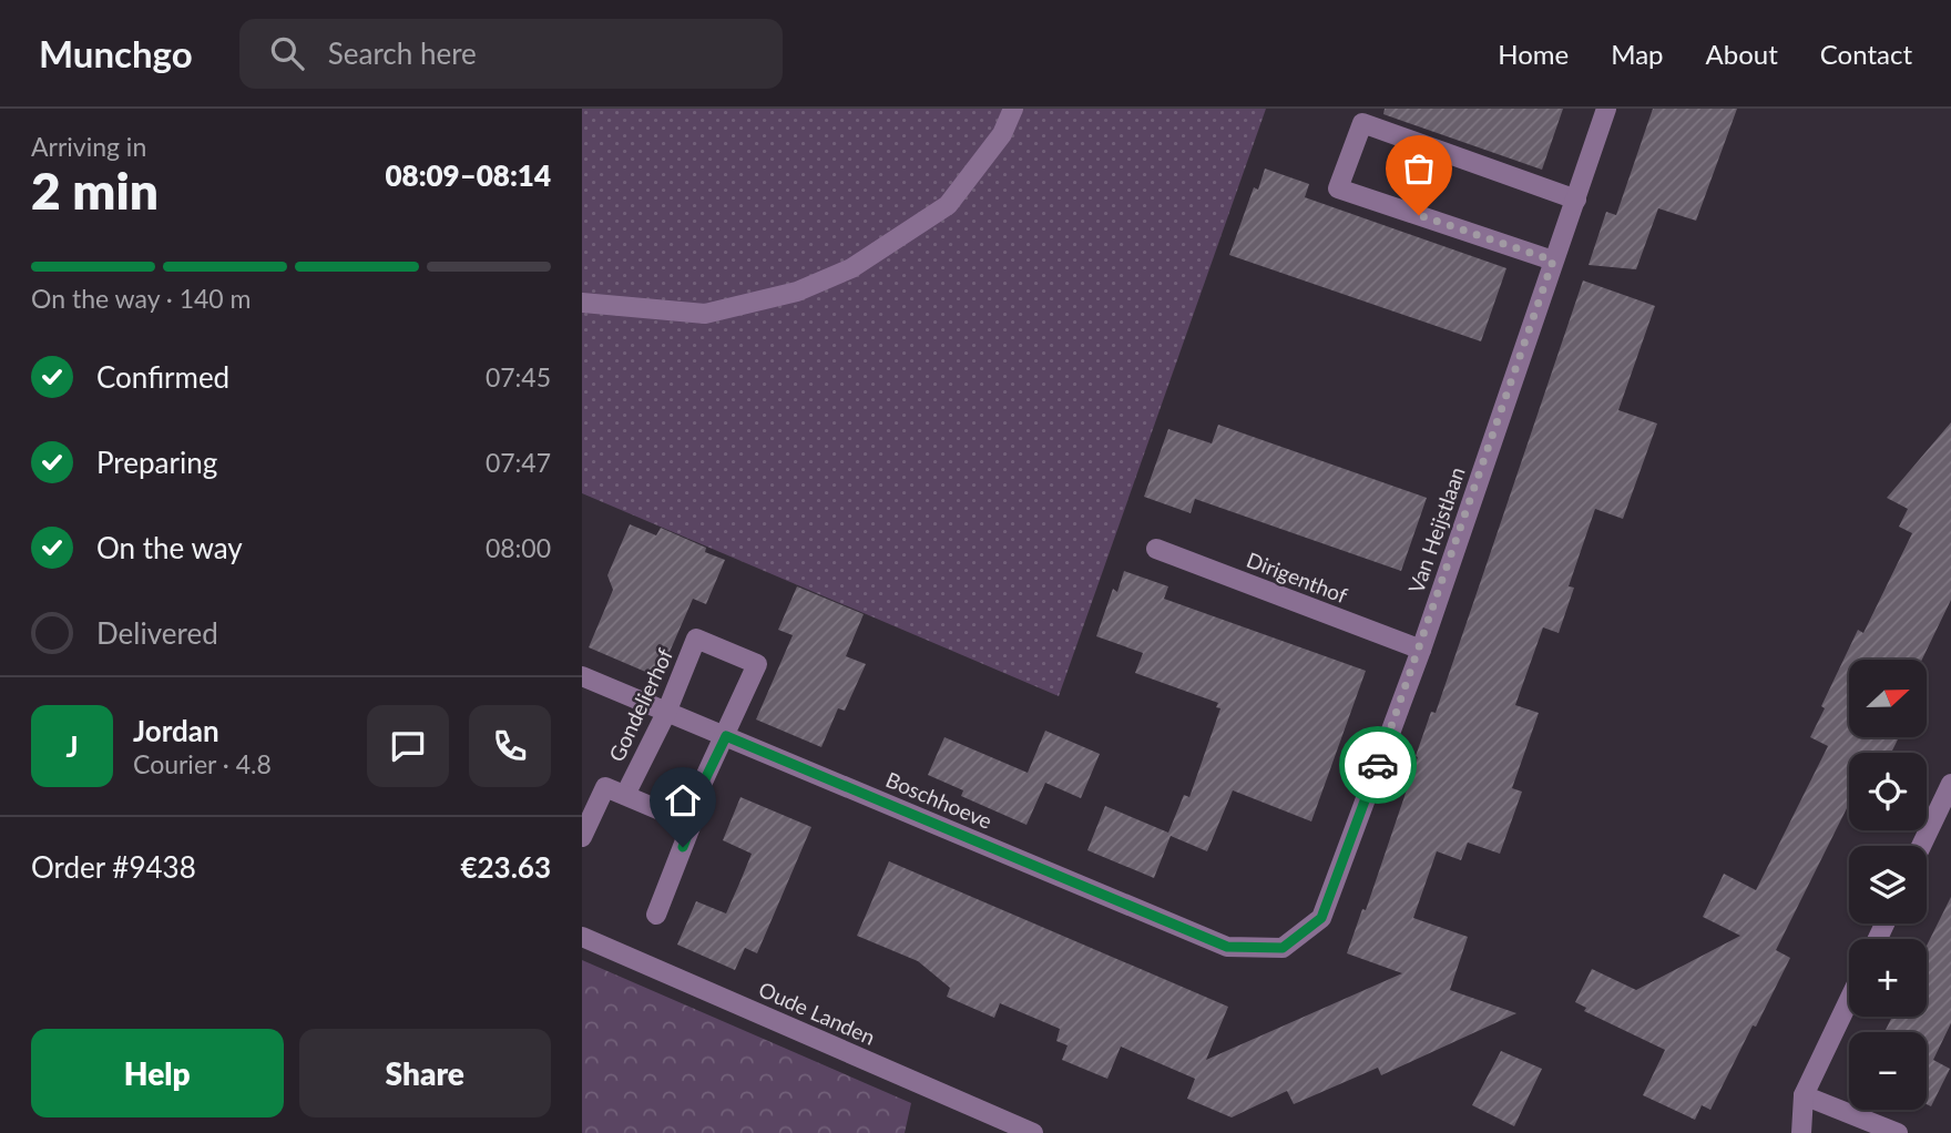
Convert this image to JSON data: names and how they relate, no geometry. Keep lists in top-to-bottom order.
{
  "streets": {
    "street": [
      "Van Heijstlaan",
      "Dirigenthof",
      "Gondelierhof",
      "Boschhoeve",
      "Oude Landen"
    ]
  },
  "crossings": [
    ["Van Heijstlaan", "Dirigenthof"],
    ["Van Heijstlaan", "Boschhoeve"],
    ["Gondelierhof", "Boschhoeve"]
  ],
  "north": "right",
  "page": {
    "header": "Munchgo",
    "search": "Search here",
    "nav": [
      "Home",
      "Map",
      "About",
      "Contact"
    ],
    "heading": ["2 min", "Arriving in", "08:09–08:14"],
    "panel": [
      "Jordan",
      "Courier · 4.8",
      "Order #9438",
      "€23.63"
    ],
    "bar": "On the way · 140 m",
    "list": [
      ["Confirmed", "07:45"],
      ["Preparing", "07:47"],
      ["On the way", "08:00"],
      "Delivered"
    ],
    "map_buttons": ["+", "−"],
    "round": "J",
    "buttons": ["Help", "Share"]
  }
}
